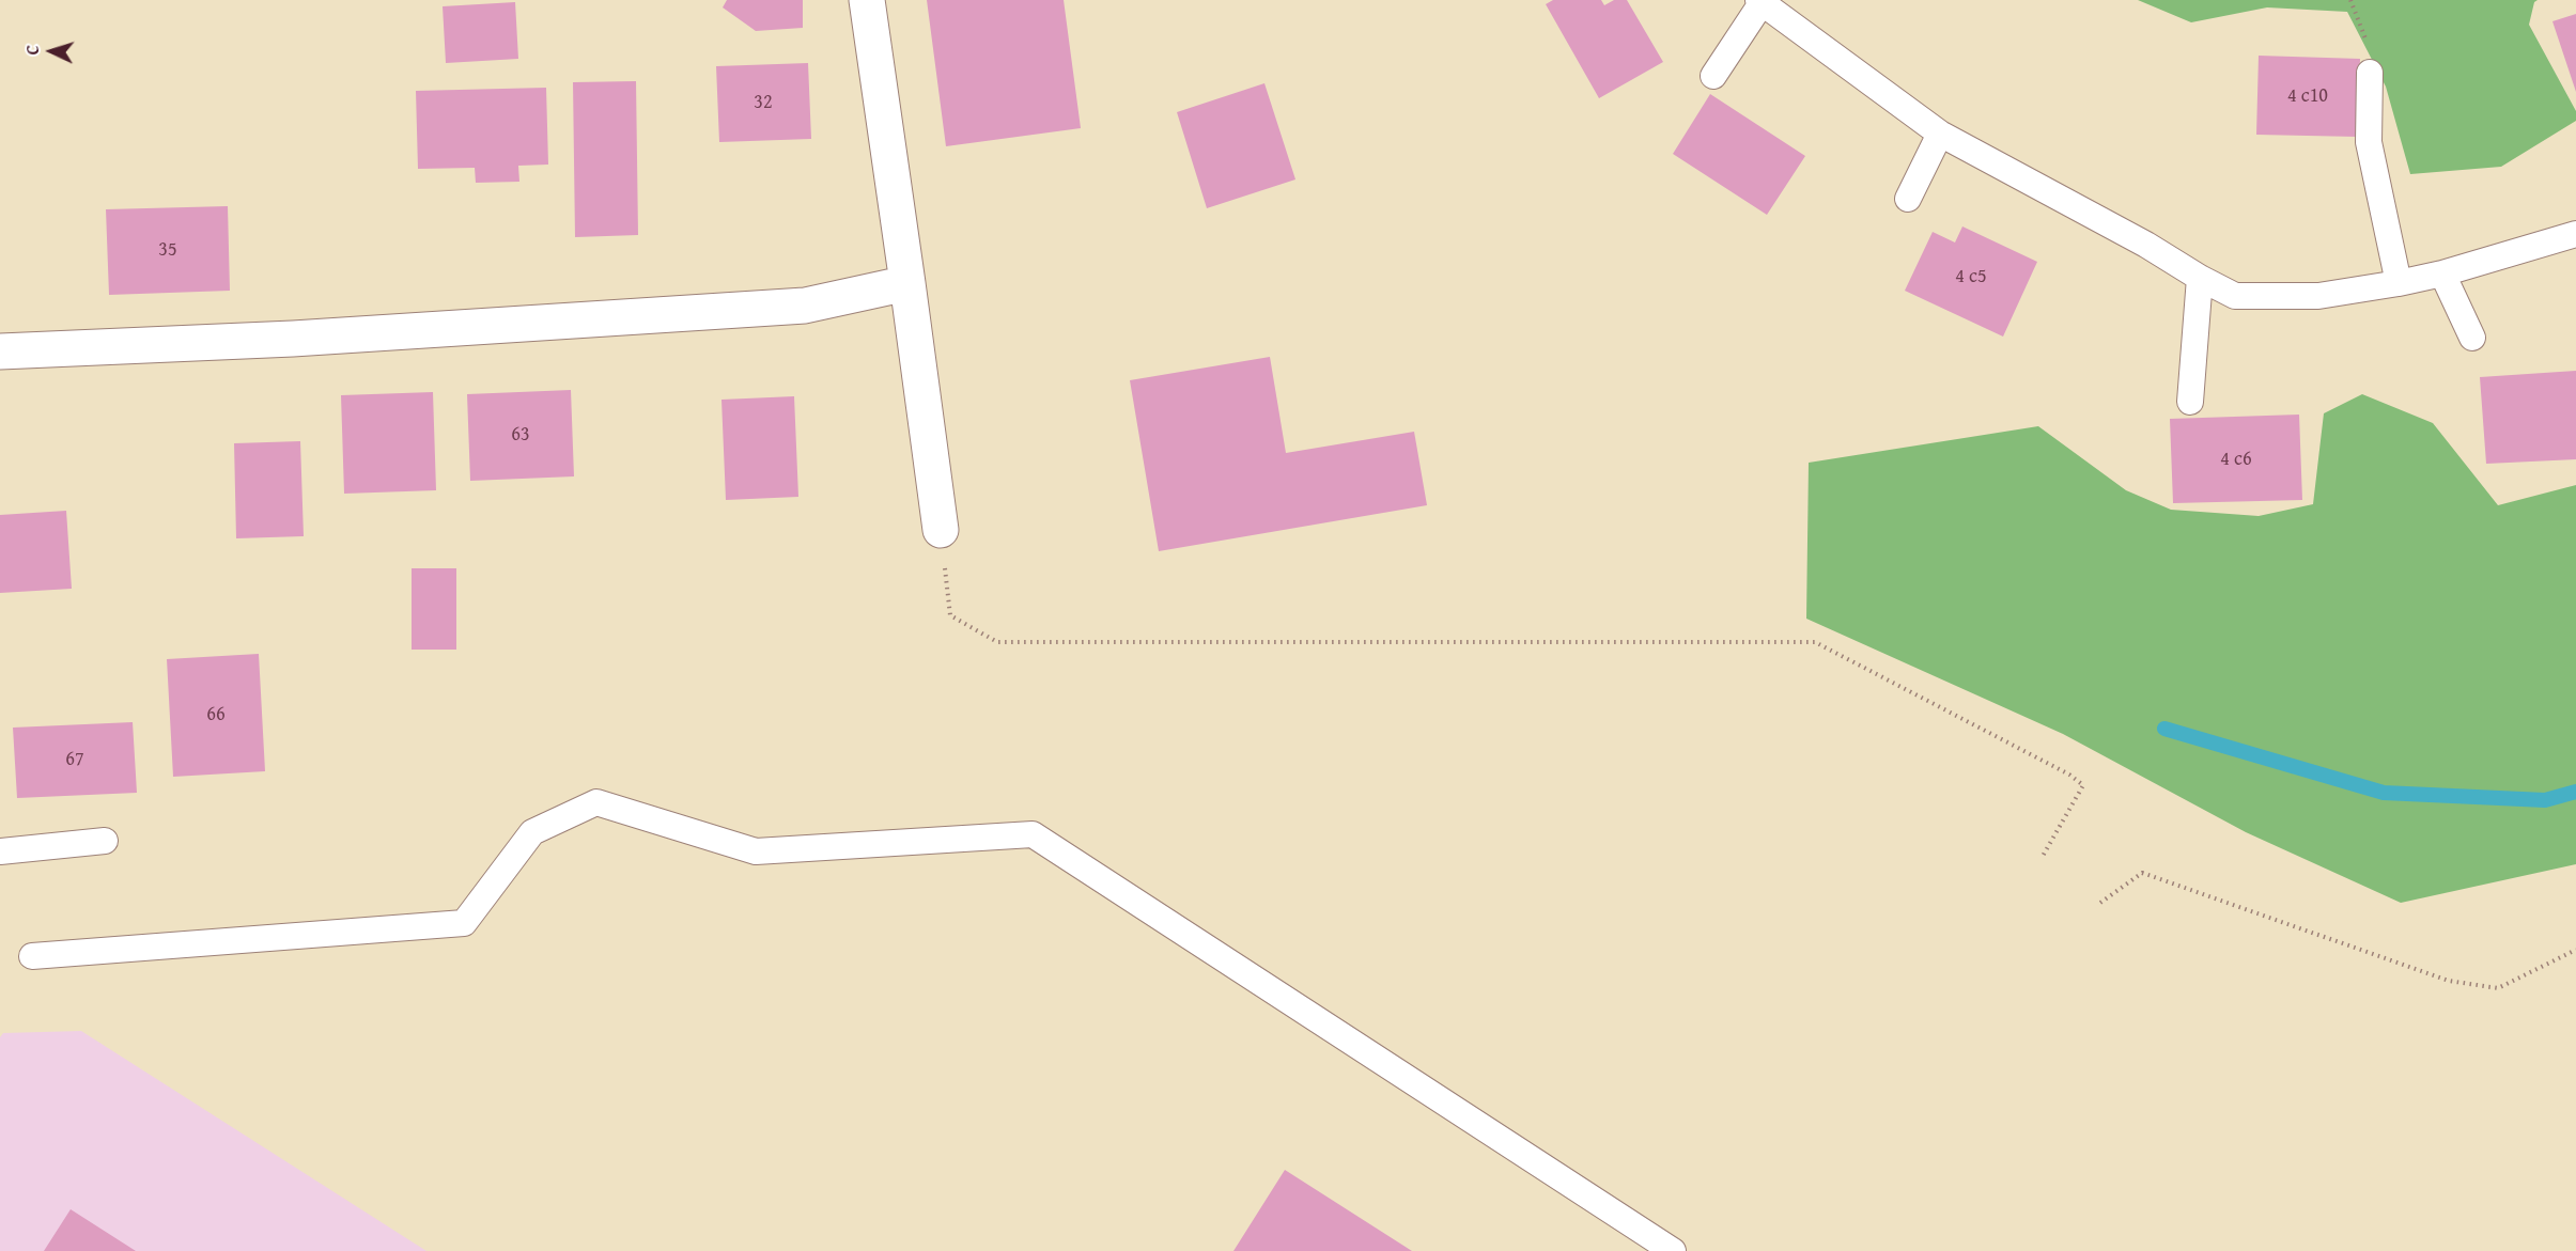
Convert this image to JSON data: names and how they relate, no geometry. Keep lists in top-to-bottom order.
{
  "house_numbers": [
    "4 с10",
    "32",
    "35",
    "4 с5",
    "63",
    "4 с6",
    "66",
    "67"
  ],
  "north": "left"
}
